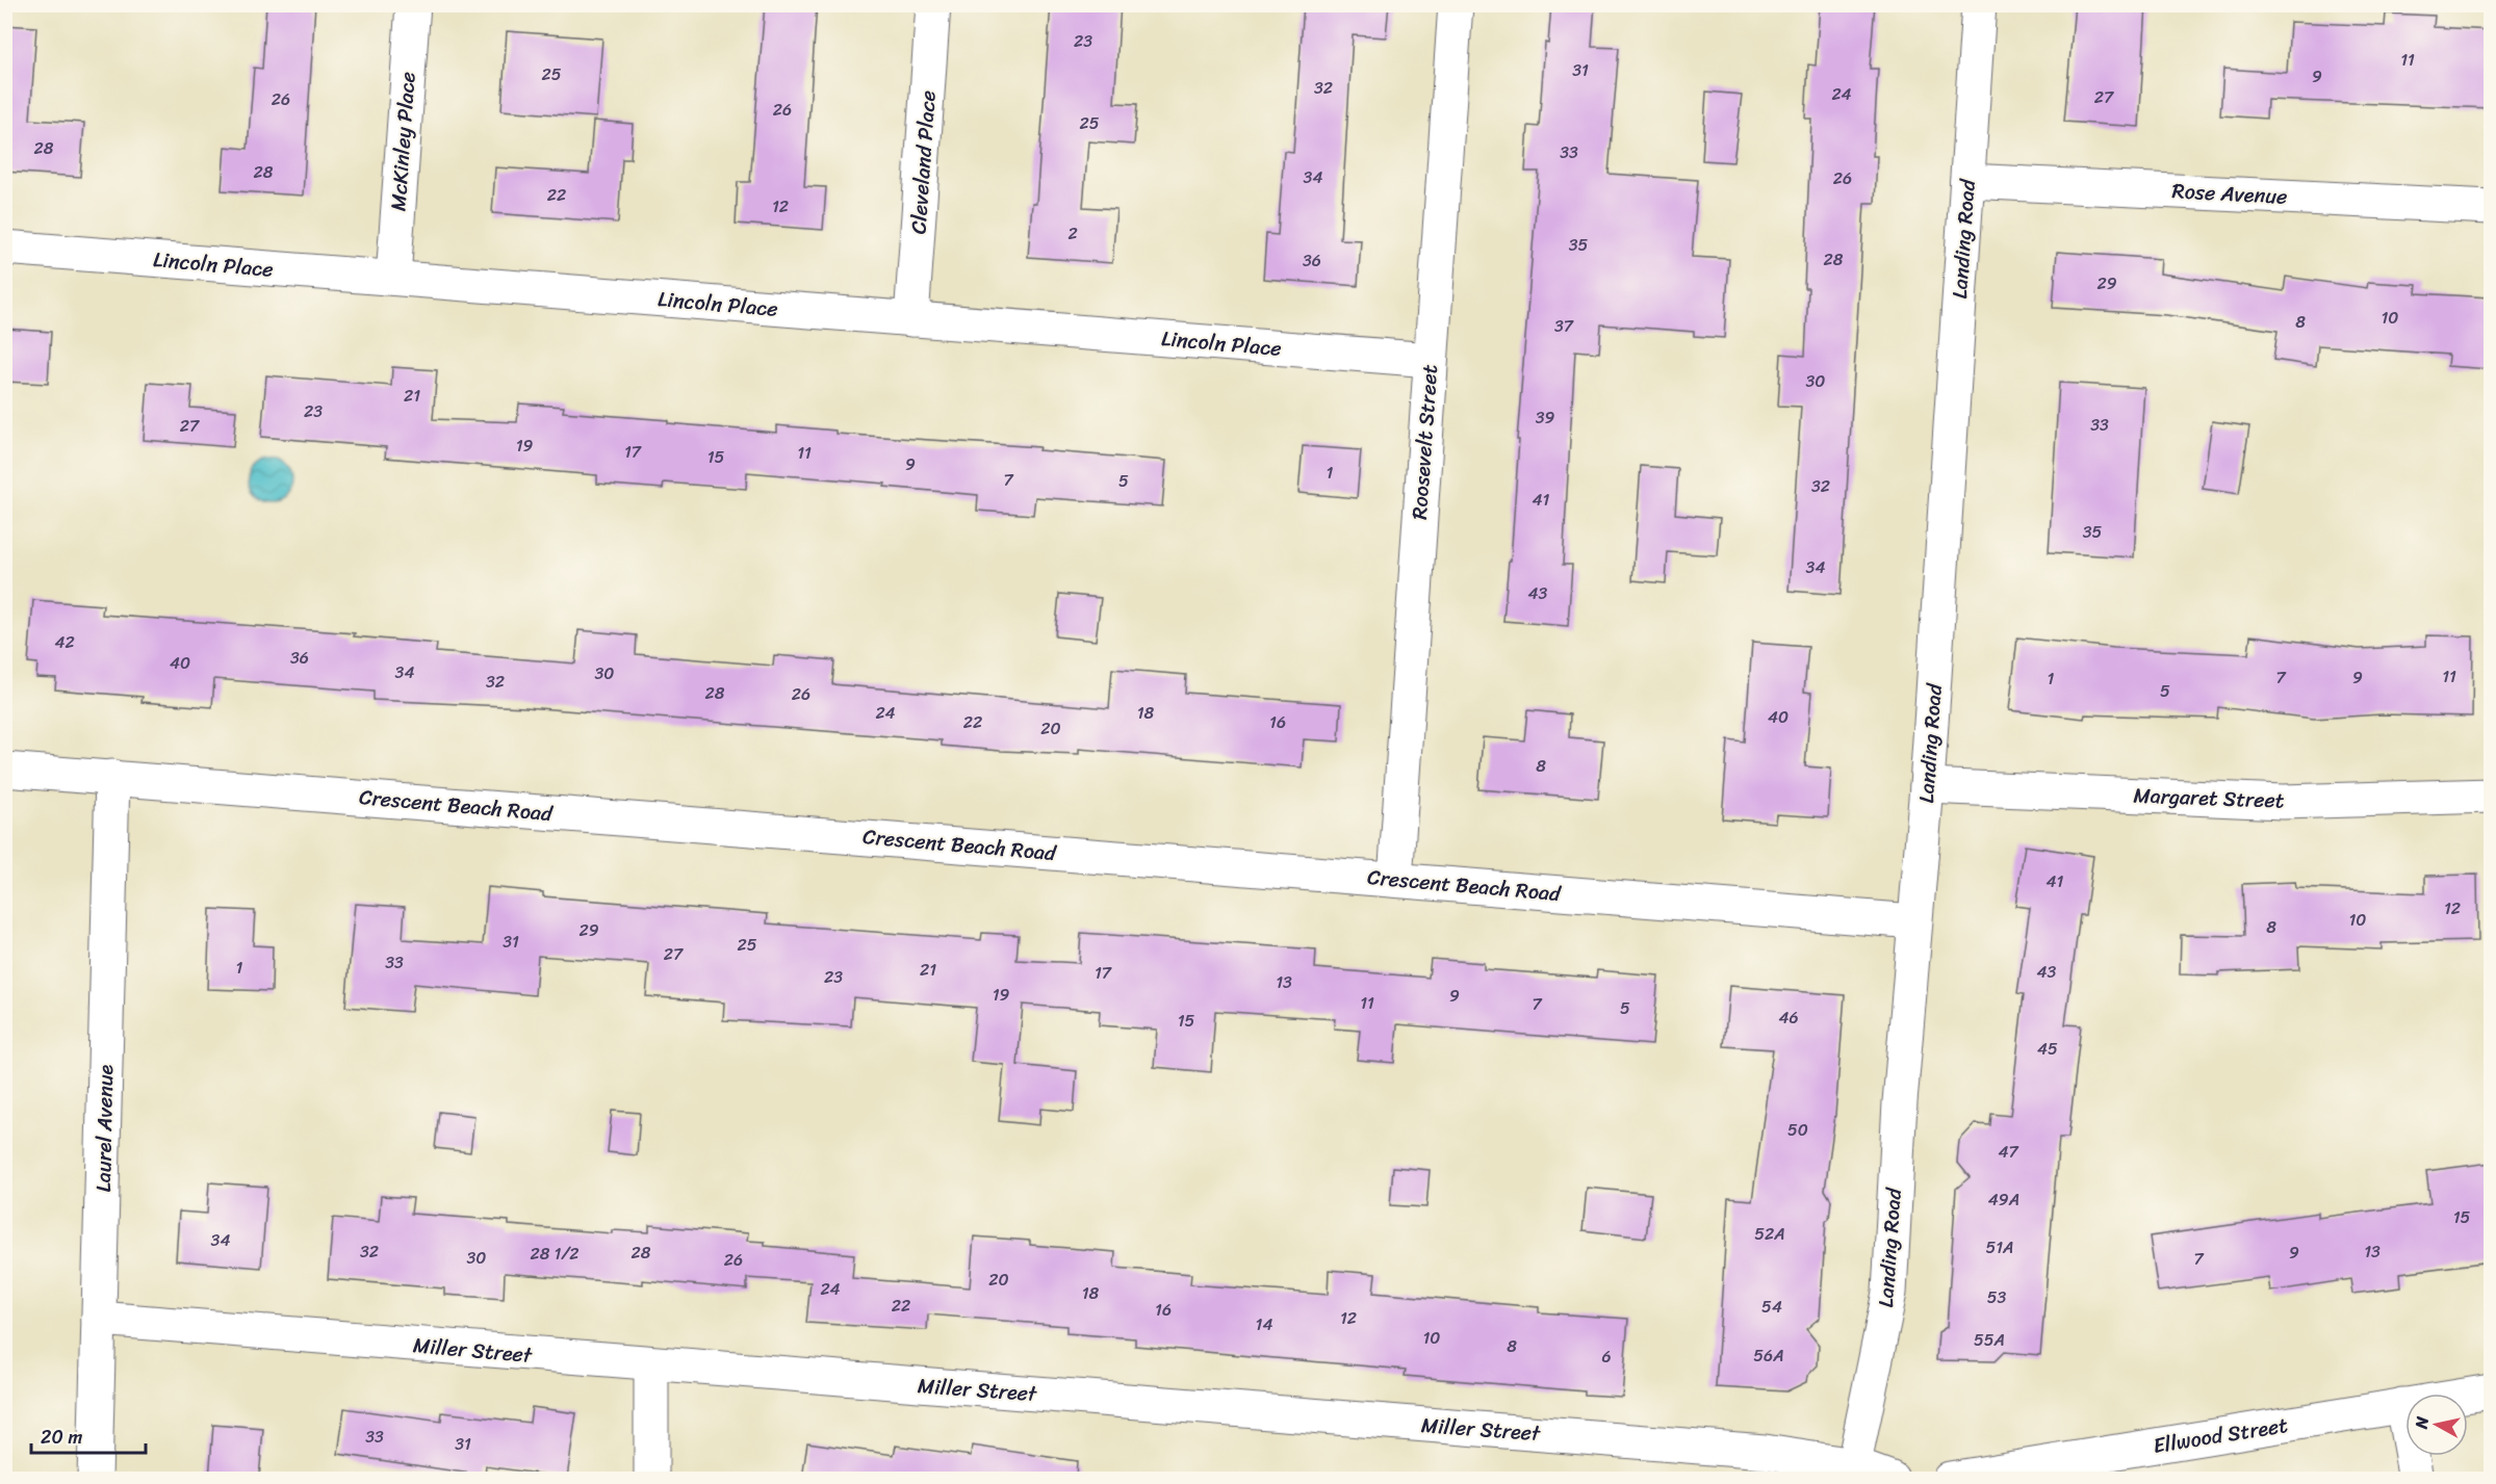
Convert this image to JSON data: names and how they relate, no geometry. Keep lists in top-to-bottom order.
{
  "streets": {
    "street": [
      "McKinley Place",
      "Cleveland Place",
      "Rose Avenue",
      "Landing Road",
      "Lincoln Place",
      "Roosevelt Street",
      "Margaret Street",
      "Crescent Beach Road",
      "Laurel Avenue",
      "Miller Street",
      "Ellwood Street"
    ]
  },
  "crossings": [
    ["McKinley Place", "Lincoln Place"],
    ["Cleveland Place", "Lincoln Place"],
    ["Rose Avenue", "Landing Road"],
    ["Landing Road", "Margaret Street"],
    ["Landing Road", "Crescent Beach Road"],
    ["Landing Road", "Miller Street"],
    ["Lincoln Place", "Roosevelt Street"],
    ["Roosevelt Street", "Crescent Beach Road"],
    ["Crescent Beach Road", "Laurel Avenue"],
    ["Laurel Avenue", "Miller Street"]
  ],
  "house_numbers": [
    "23",
    "11",
    "31",
    "25",
    "9",
    "32",
    "24",
    "27",
    "26",
    "26",
    "25",
    "28",
    "33",
    "28",
    "34",
    "26",
    "22",
    "12",
    "2",
    "35",
    "28",
    "36",
    "29",
    "10",
    "8",
    "37",
    "30",
    "21",
    "23",
    "39",
    "33",
    "27",
    "19",
    "17",
    "11",
    "15",
    "9",
    "1",
    "7",
    "5",
    "32",
    "41",
    "35",
    "34",
    "43",
    "42",
    "36",
    "40",
    "34",
    "30",
    "11",
    "7",
    "9",
    "1",
    "32",
    "5",
    "28",
    "26",
    "24",
    "18",
    "40",
    "22",
    "16",
    "20",
    "8",
    "41",
    "12",
    "10",
    "8",
    "29",
    "31",
    "25",
    "27",
    "33",
    "1",
    "21",
    "43",
    "17",
    "23",
    "13",
    "19",
    "9",
    "11",
    "7",
    "5",
    "46",
    "15",
    "45",
    "50",
    "47",
    "49A",
    "15",
    "52A",
    "34",
    "51A",
    "32",
    "13",
    "28",
    "9",
    "28 1/2",
    "30",
    "7",
    "26",
    "20",
    "24",
    "18",
    "53",
    "22",
    "54",
    "16",
    "12",
    "14",
    "10",
    "55A",
    "8",
    "56A",
    "6",
    "33",
    "31"
  ],
  "scale_bar": "20 m",
  "north": "left"
}
